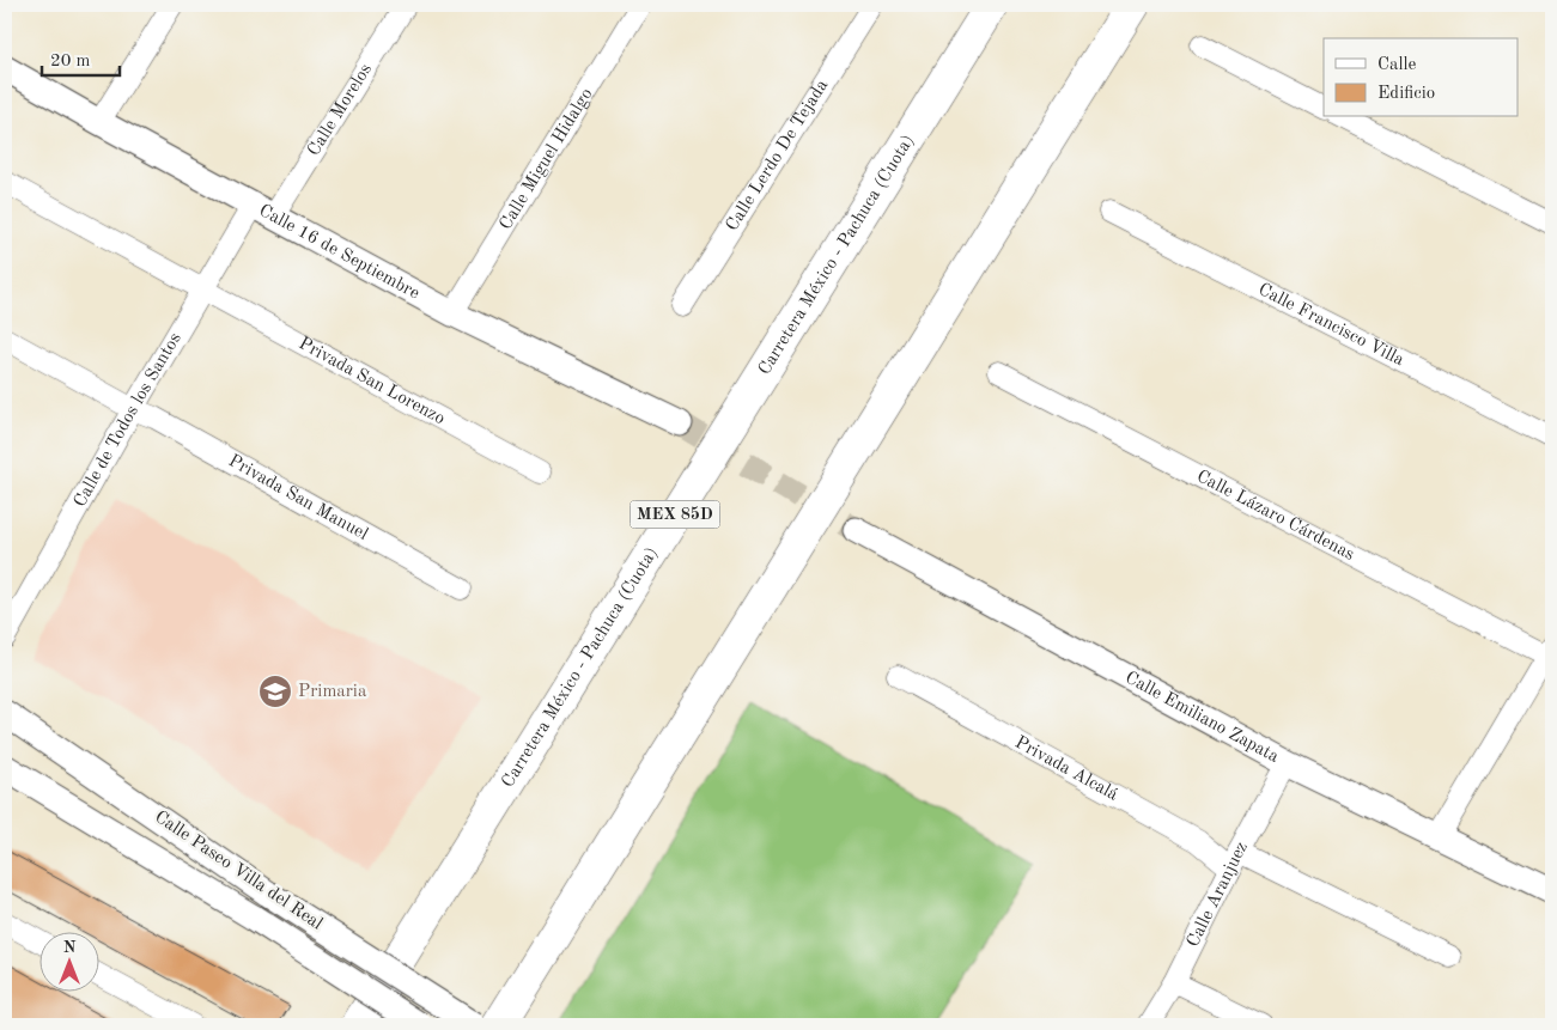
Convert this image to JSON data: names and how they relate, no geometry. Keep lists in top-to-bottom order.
{
  "streets": {
    "highway": ["Carretera México - Pachuca (Cuota)", "MEX 85D"],
    "street": [
      "Calle Morelos",
      "Calle Lerdo De Tejada",
      "Calle Miguel Hidalgo",
      "Calle 16 de Septiembre",
      "Calle Francisco Villa",
      "Privada San Lorenzo",
      "Calle de Todos los Santos",
      "Privada San Manuel",
      "Calle Lázaro Cárdenas",
      "Calle Emiliano Zapata",
      "Privada Alcalá",
      "Calle Paseo Villa del Real",
      "Calle Aranjuez"
    ]
  },
  "crossings": [
    ["Calle Morelos", "Calle 16 de Septiembre"],
    ["Calle Morelos", "Calle de Todos los Santos"],
    ["Calle Miguel Hidalgo", "Calle 16 de Septiembre"],
    ["Calle 16 de Septiembre", "Calle de Todos los Santos"],
    ["Privada San Lorenzo", "Calle de Todos los Santos"],
    ["Calle de Todos los Santos", "Privada San Manuel"],
    ["Calle Emiliano Zapata", "Calle Aranjuez"],
    ["Privada Alcalá", "Calle Aranjuez"]
  ],
  "places": {
    "school or university": ["Primaria"]
  },
  "legend": ["Calle", "Edificio"],
  "scale_bar": "20 m",
  "north": "top"
}
